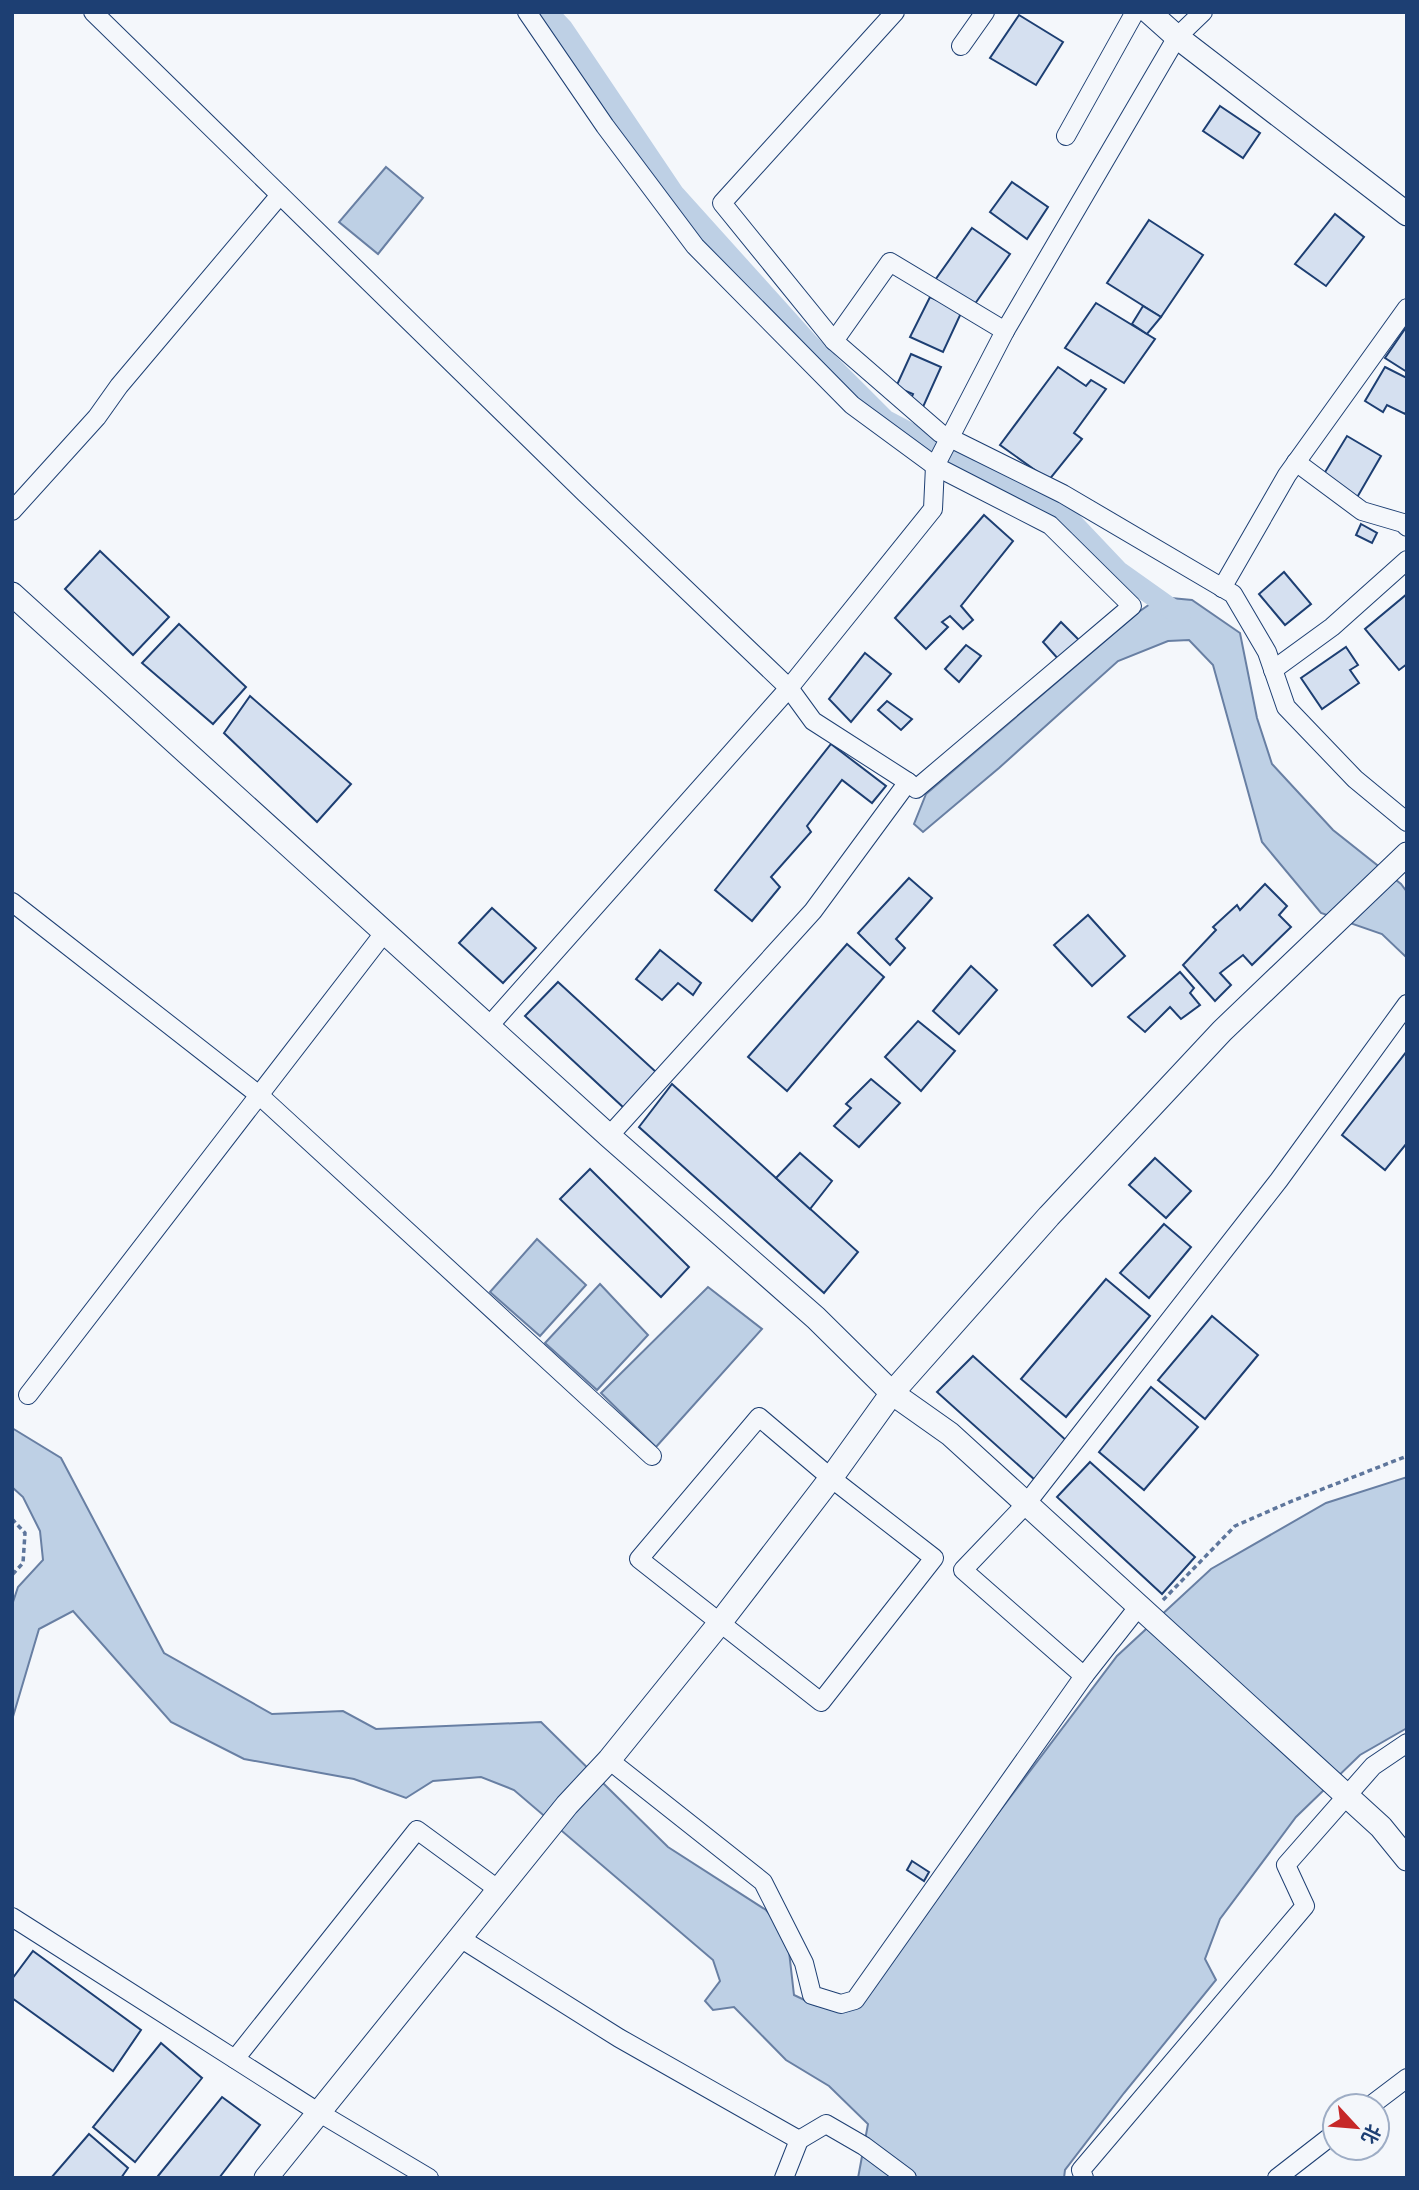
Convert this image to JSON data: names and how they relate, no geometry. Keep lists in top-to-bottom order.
{
  "north": "bottom right"
}
